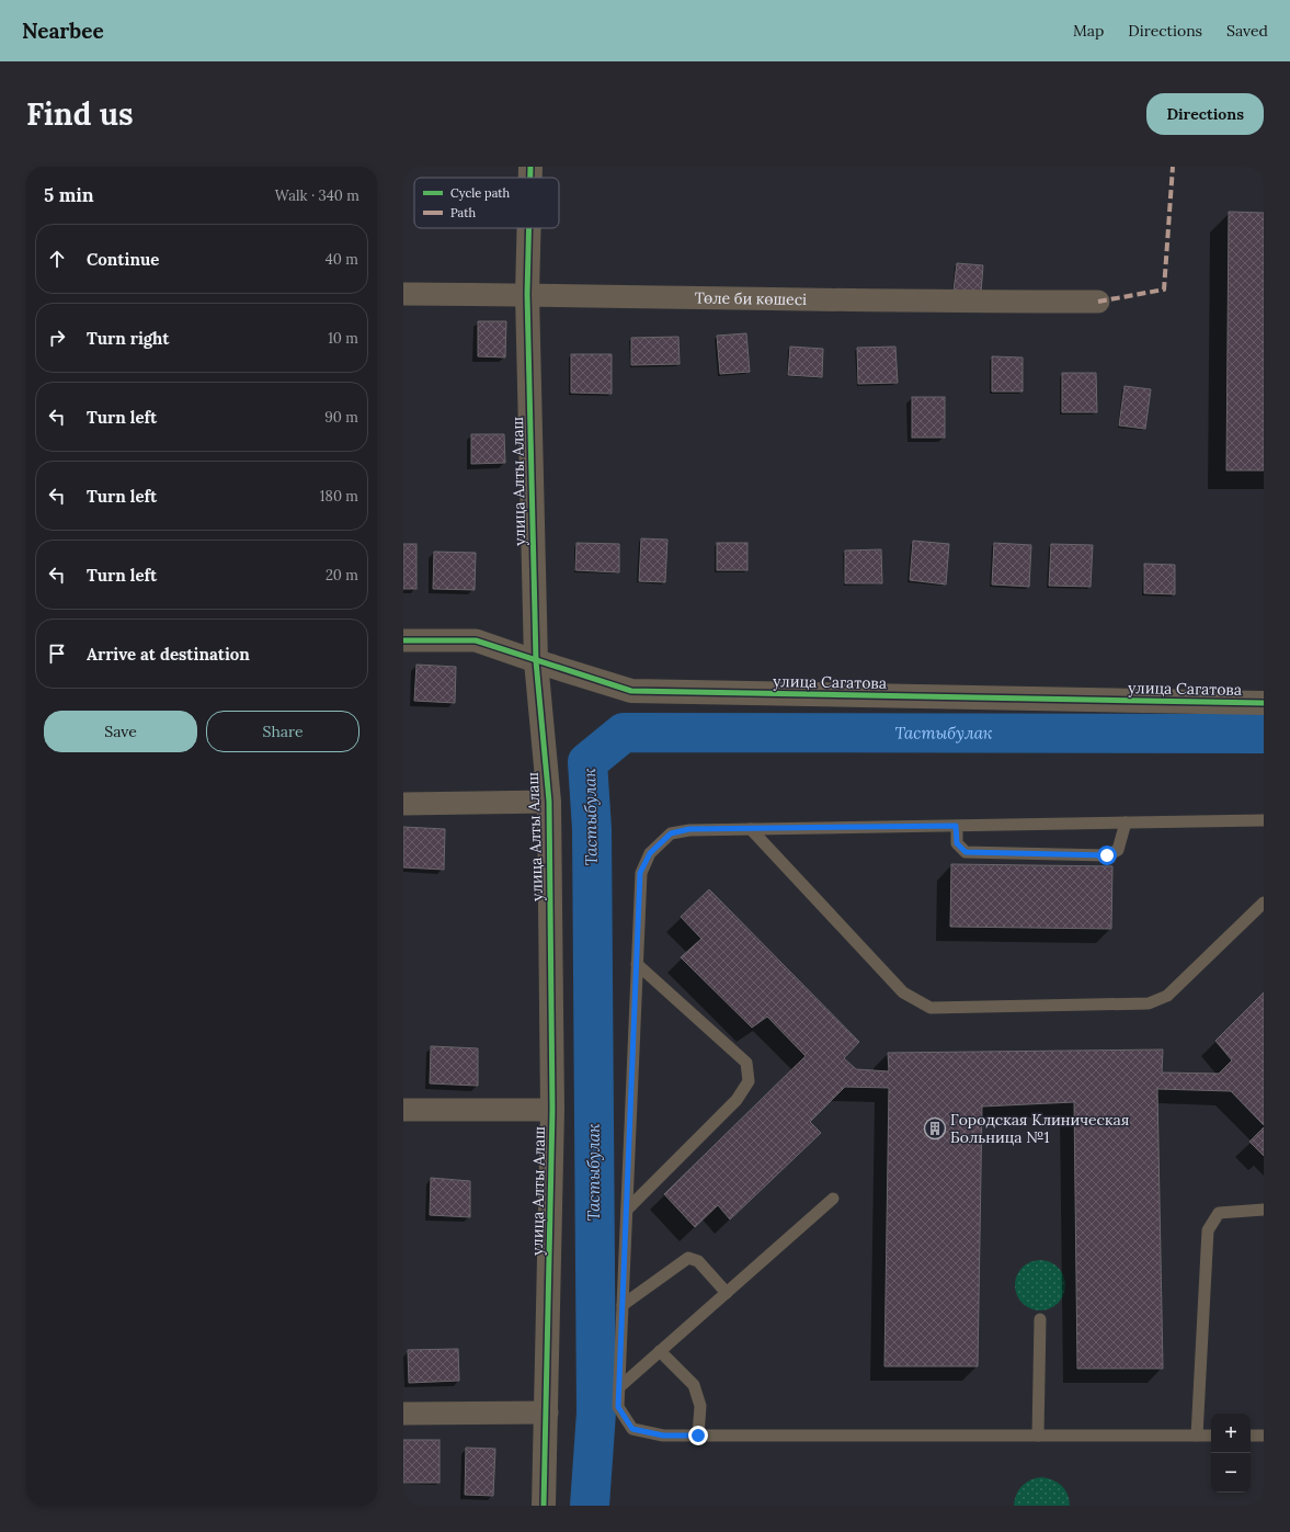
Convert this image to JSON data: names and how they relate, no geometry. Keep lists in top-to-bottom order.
{
  "streets": {
    "street": ["Төле би көшесі", "улица Алты Алаш", "улица Сагатова"]
  },
  "crossings": [
    ["Төле би көшесі", "улица Алты Алаш"],
    ["улица Алты Алаш", "улица Сагатова"]
  ],
  "water": ["Тастыбулак"],
  "places": {
    "building": ["Городская Клиническая Больница №1"]
  },
  "legend": ["Cycle path", "Path"],
  "page": {
    "header": "Nearbee",
    "nav": ["Map", "Directions", "Saved"],
    "buttons": [
      "Directions",
      ["Save", "Share"]
    ],
    "title": "Find us",
    "heading": ["5 min", "Walk · 340 m"],
    "list": [
      ["Continue", "40 m"],
      ["Turn right", "10 m"],
      ["Turn left", "90 m"],
      ["Turn left", "180 m"],
      ["Turn left", "20 m"],
      "Arrive at destination"
    ],
    "map_buttons": ["+", "−"]
  }
}
